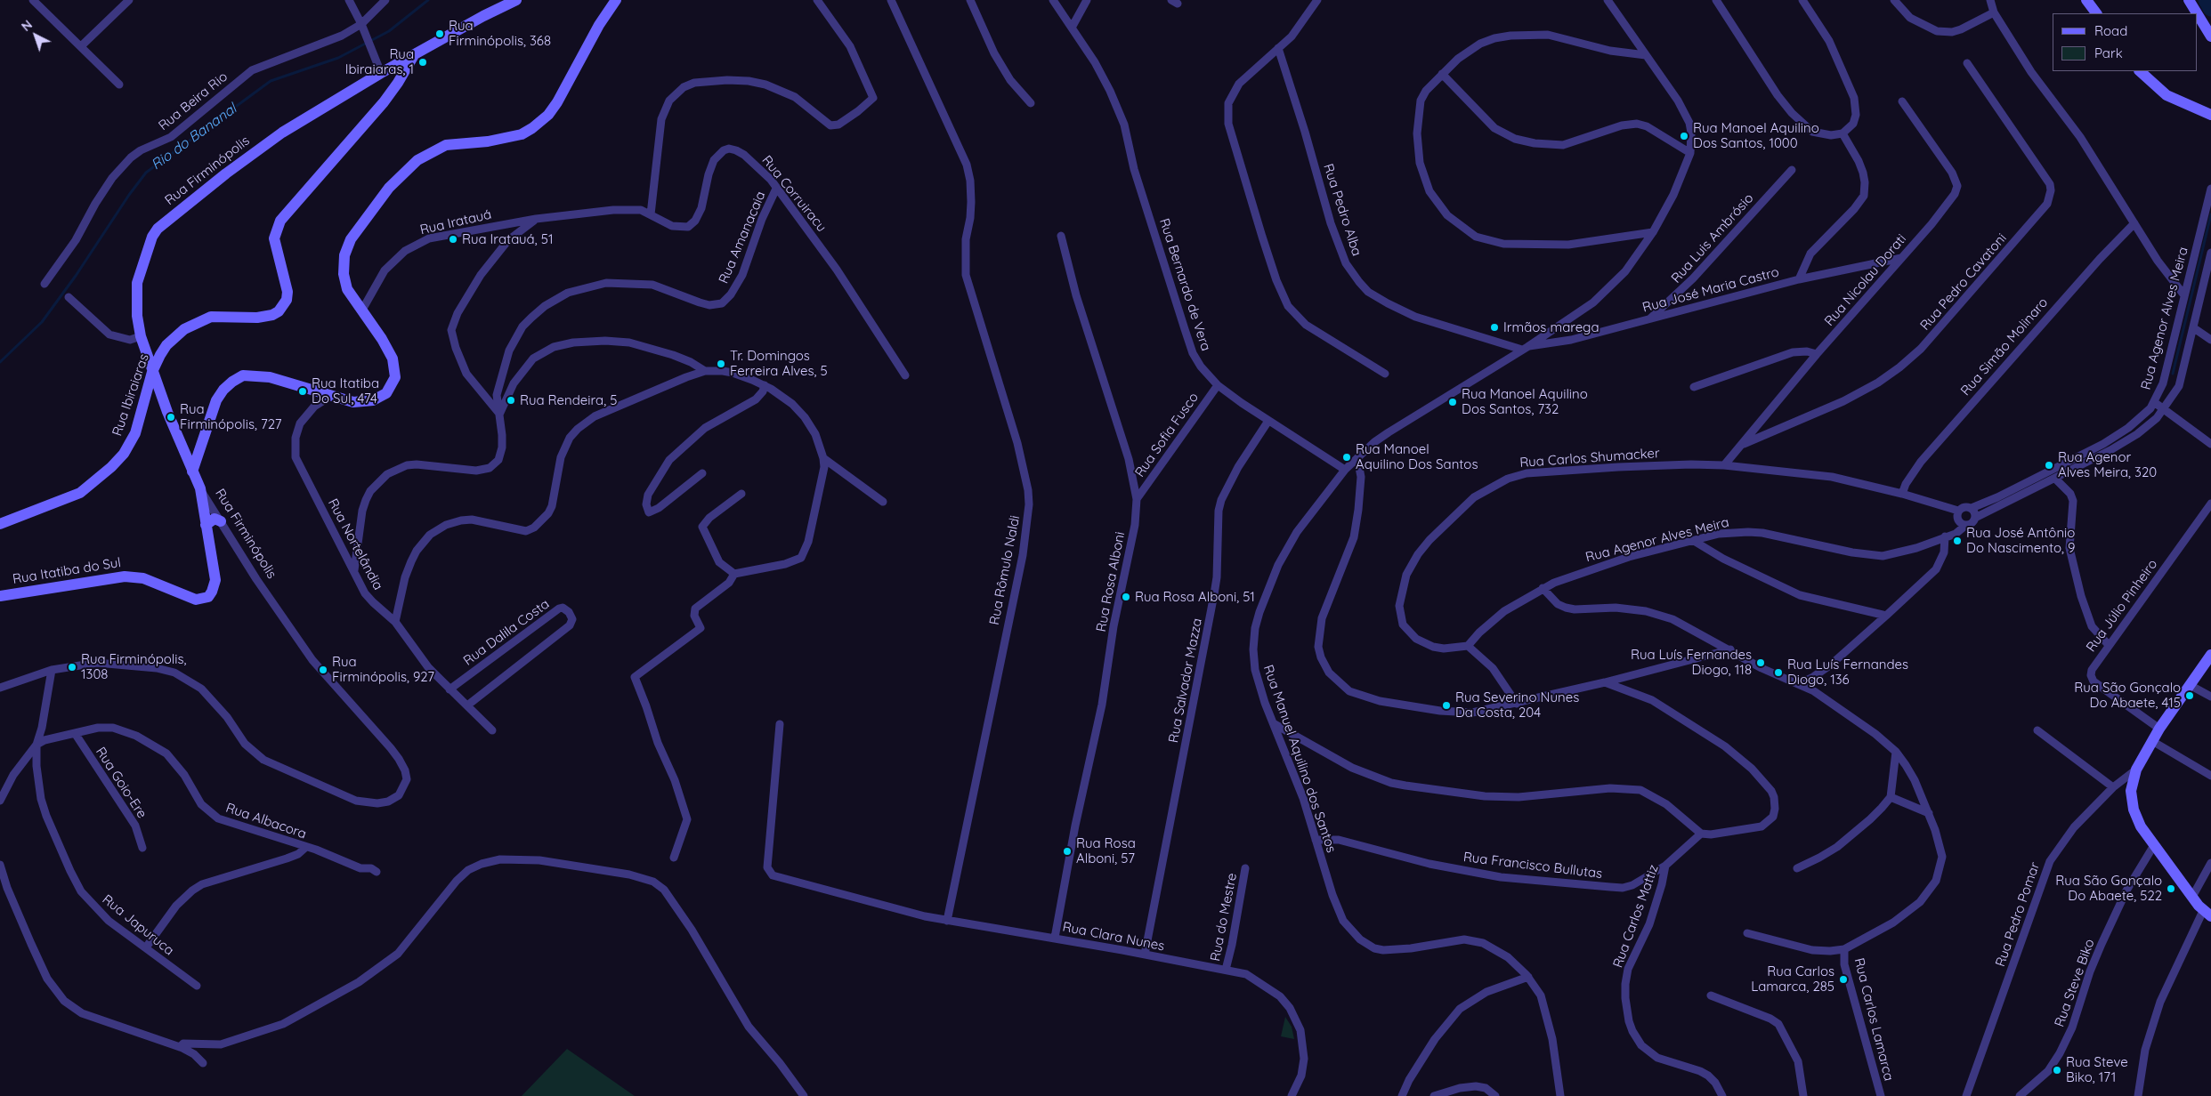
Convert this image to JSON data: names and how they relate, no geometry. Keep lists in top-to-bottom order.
{
  "streets": {
    "main road": ["Rua Firminópolis", "Rua Ibiraiaras", "Rua Itatiba do Sul"],
    "street": [
      "Rua Beira Rio",
      "Rua Corruiracu",
      "Rua Pedro Alba",
      "Rua Iratauá",
      "Rua Amanacaia",
      "Rua Luis Ambrósio",
      "Rua Nicolau Dorati",
      "Rua Pedro Cavatoni",
      "Rua Bernardo de Vera",
      "Rua José Maria Castro",
      "Rua Agenor Alves Meira",
      "Rua Simão Molinaro",
      "Rua Sofia Fusco",
      "Rua Carlos Shumacker",
      "Rua Nortelândia",
      "Rua Rômulo Naldi",
      "Rua Rosa Alboni",
      "Rua Júlio Pinheiro",
      "Rua Dalila Costa",
      "Rua Salvador Mazza",
      "Rua Manuel Aquilino dos Santos",
      "Rua Goio-Ere",
      "Rua Albacora",
      "Rua Francisco Bullutas",
      "Rua Pedro Pomar",
      "Rua Carlos Mattiz",
      "Rua do Mestre",
      "Rua Japuruca",
      "Rua Clara Nunes",
      "Rua Steve Biko",
      "Rua Carlos Lamarca"
    ]
  },
  "crossings": [
    ["Rua Firminópolis", "Rua Ibiraiaras"],
    ["Rua Firminópolis", "Rua Itatiba do Sul"],
    ["Rua Firminópolis", "Rua Japuruca"],
    ["Rua Corruiracu", "Rua Iratauá"],
    ["Rua Corruiracu", "Rua Amanacaia"],
    ["Rua Pedro Alba", "Rua José Maria Castro"],
    ["Rua Pedro Alba", "Rua Manuel Aquilino dos Santos"],
    ["Rua Amanacaia", "Rua Nortelândia"],
    ["Rua Luis Ambrósio", "Rua José Maria Castro"],
    ["Rua Nicolau Dorati", "Rua Pedro Cavatoni"],
    ["Rua Nicolau Dorati", "Rua José Maria Castro"],
    ["Rua Nicolau Dorati", "Rua Carlos Shumacker"],
    ["Rua Bernardo de Vera", "Rua Sofia Fusco"],
    ["Rua Bernardo de Vera", "Rua Salvador Mazza"],
    ["Rua Bernardo de Vera", "Rua Manuel Aquilino dos Santos"],
    ["Rua José Maria Castro", "Rua Manuel Aquilino dos Santos"],
    ["Rua Agenor Alves Meira", "Rua Carlos Shumacker"],
    ["Rua Simão Molinaro", "Rua Carlos Shumacker"],
    ["Rua Sofia Fusco", "Rua Rosa Alboni"],
    ["Rua Nortelândia", "Rua Dalila Costa"],
    ["Rua Rômulo Naldi", "Rua Clara Nunes"],
    ["Rua Rosa Alboni", "Rua Clara Nunes"],
    ["Rua Salvador Mazza", "Rua Clara Nunes"],
    ["Rua Manuel Aquilino dos Santos", "Rua Francisco Bullutas"],
    ["Rua Goio-Ere", "Rua Albacora"],
    ["Rua Albacora", "Rua Japuruca"],
    ["Rua Francisco Bullutas", "Rua Carlos Mattiz"],
    ["Rua do Mestre", "Rua Clara Nunes"]
  ],
  "water": ["Rio do Bananal"],
  "places": [
    "Rua Firminópolis, 368",
    "Rua Ibiraiaras, 1",
    "Rua Manoel Aquilino Dos Santos, 1000",
    "Rua Iratauá, 51",
    "Irmãos marega",
    "Tr. Domingos Ferreira Alves, 5",
    "Rua Itatiba Do Sul, 474",
    "Rua Rendeira, 5",
    "Rua Manoel Aquilino Dos Santos, 732",
    "Rua Firminópolis, 727",
    "Rua Manoel Aquilino Dos Santos",
    "Rua Agenor Alves Meira, 320",
    "Rua José Antônio Do Nascimento, 9",
    "Rua Rosa Alboni, 51",
    "Rua Luís Fernandes Diogo, 118",
    "Rua Firminópolis, 1308",
    "Rua Firminópolis, 927",
    "Rua Luís Fernandes Diogo, 136",
    "Rua São Gonçalo Do Abaete, 415",
    "Rua Severino Nunes Da Costa, 204",
    "Rua Rosa Alboni, 57",
    "Rua São Gonçalo Do Abaete, 522",
    "Rua Carlos Lamarca, 285",
    "Rua Steve Biko, 171"
  ],
  "legend": ["Road", "Park"],
  "north": "top left"
}
